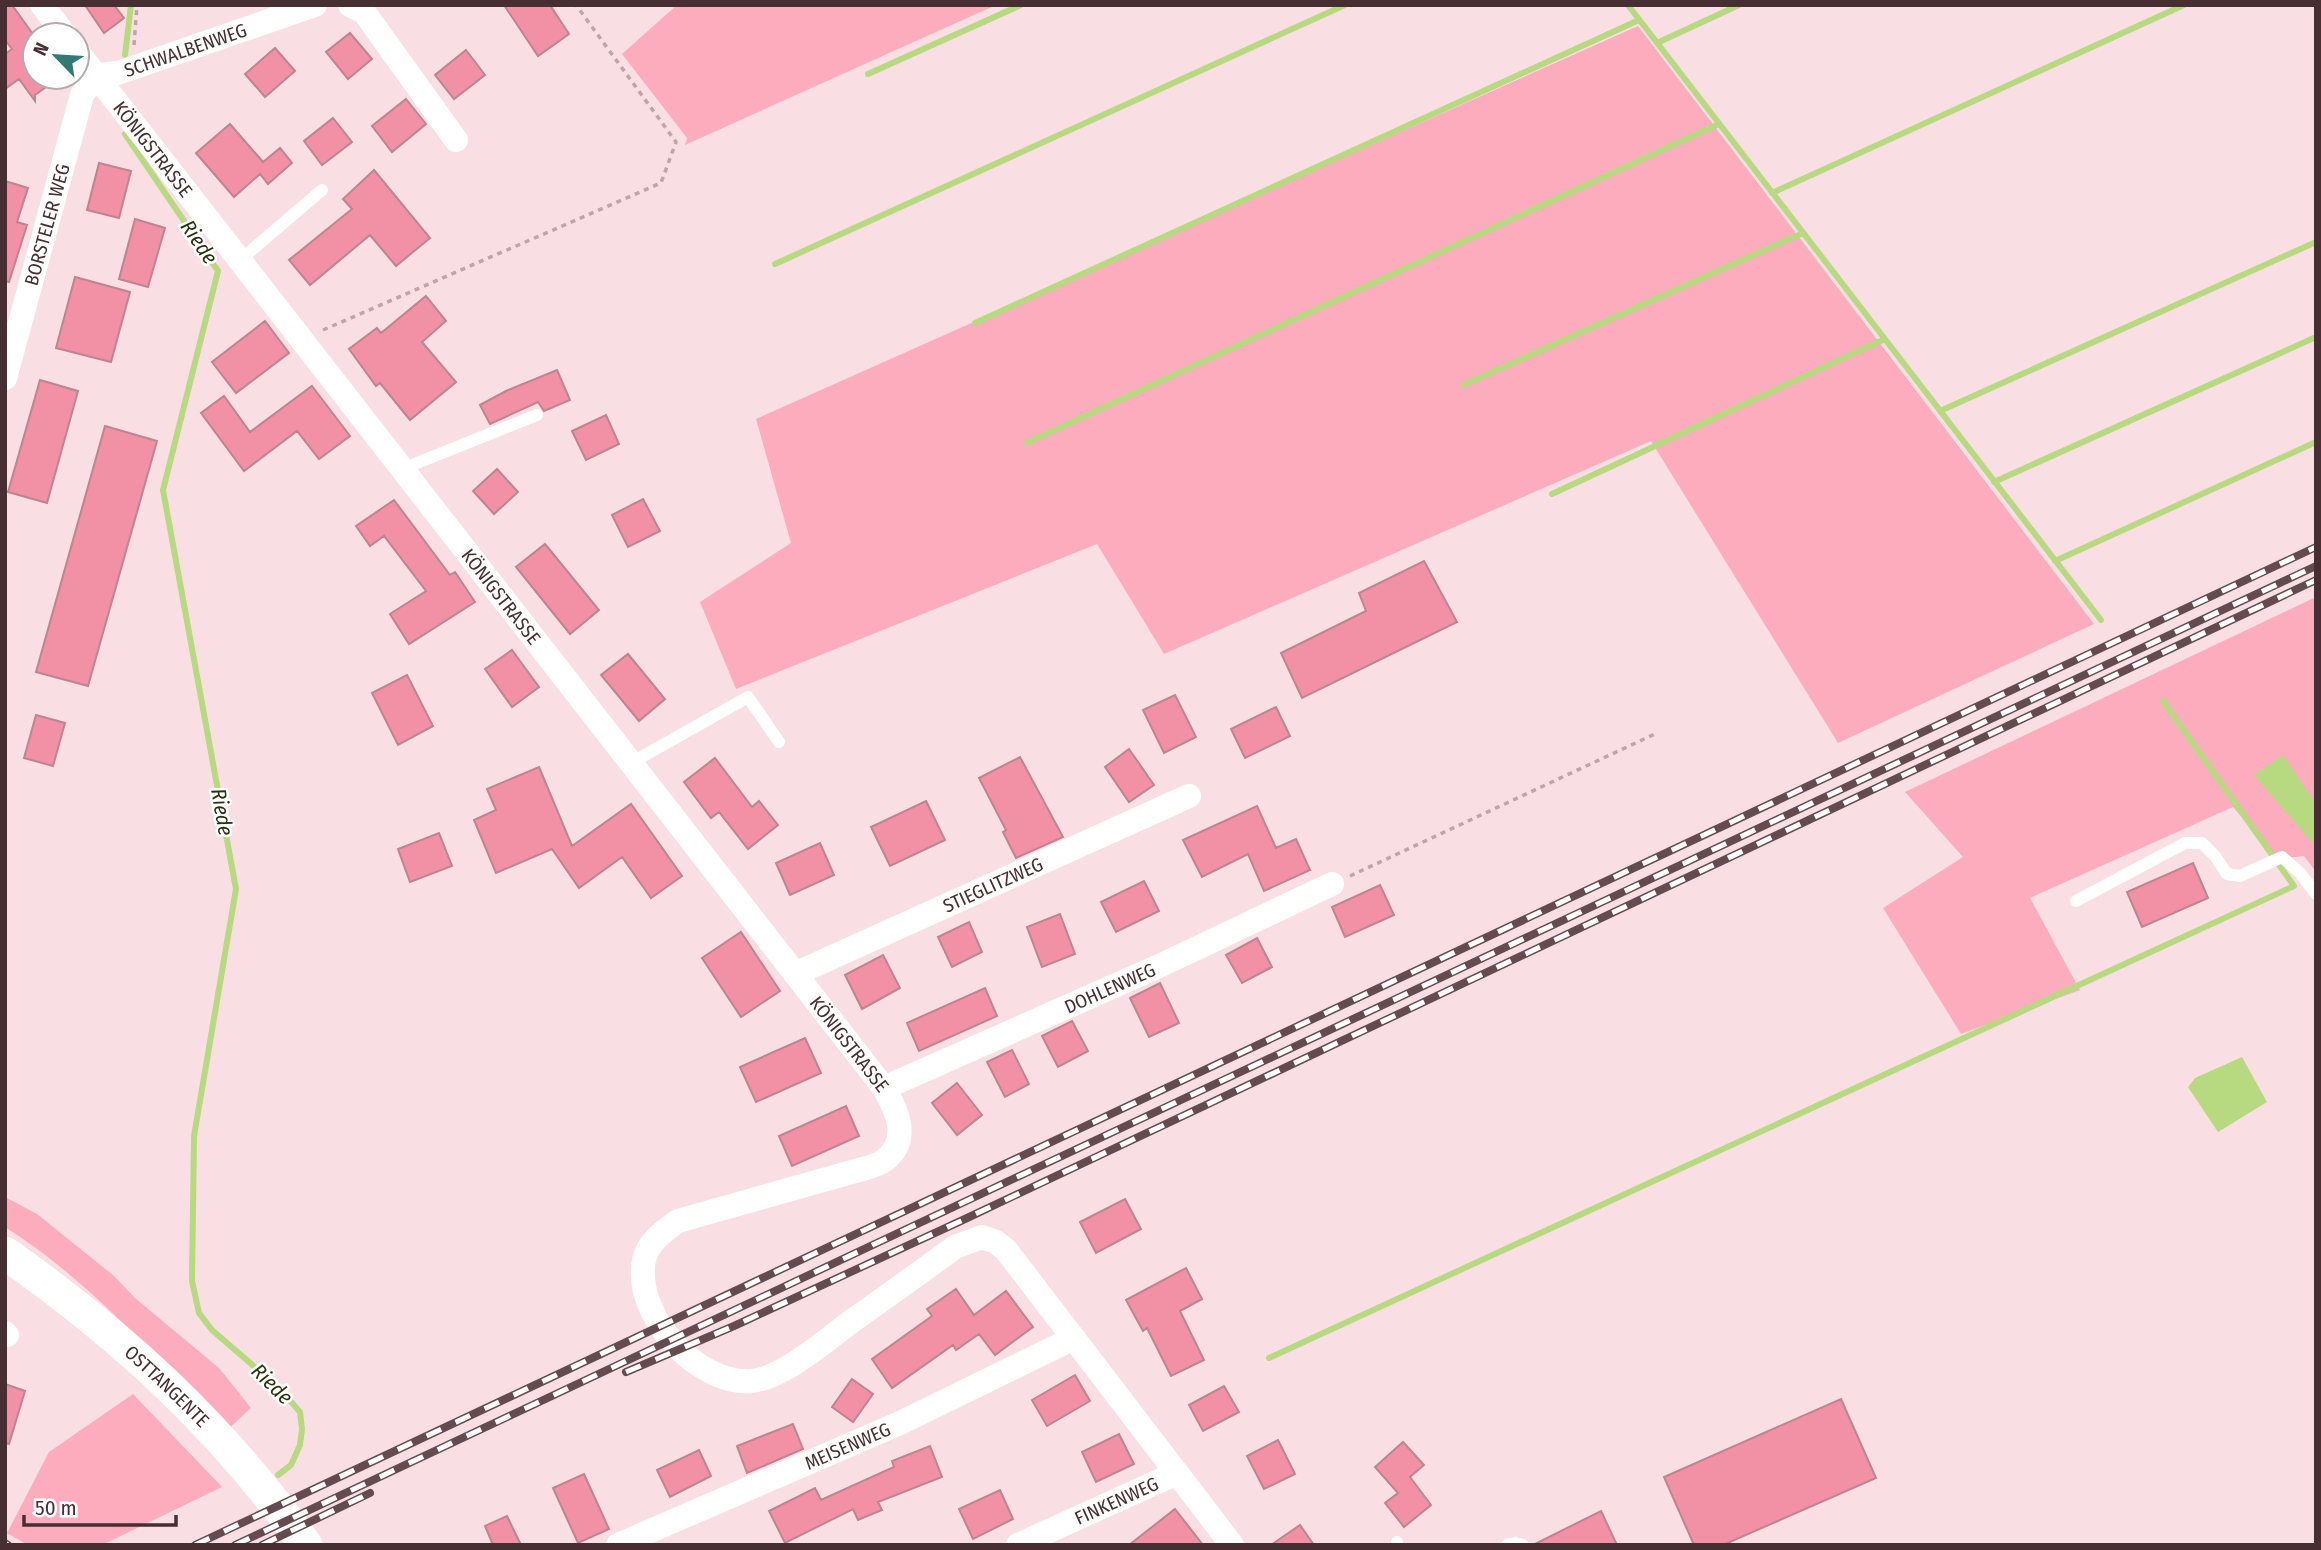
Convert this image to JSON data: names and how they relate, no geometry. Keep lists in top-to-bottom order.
{
  "streets": {
    "main road": ["OSTTANGENTE"],
    "street": [
      "SCHWALBENWEG",
      "KÖNIGSTRASSE",
      "BORSTELER WEG",
      "STIEGLITZWEG",
      "DOHLENWEG",
      "MEISENWEG",
      "FINKENWEG"
    ]
  },
  "crossings": [
    ["SCHWALBENWEG", "KÖNIGSTRASSE"],
    ["SCHWALBENWEG", "BORSTELER WEG"],
    ["KÖNIGSTRASSE", "BORSTELER WEG"],
    ["KÖNIGSTRASSE", "STIEGLITZWEG"],
    ["KÖNIGSTRASSE", "DOHLENWEG"],
    ["KÖNIGSTRASSE", "MEISENWEG"],
    ["KÖNIGSTRASSE", "FINKENWEG"]
  ],
  "water": ["Riede"],
  "scale_bar": "50 m",
  "north": "top left"
}
